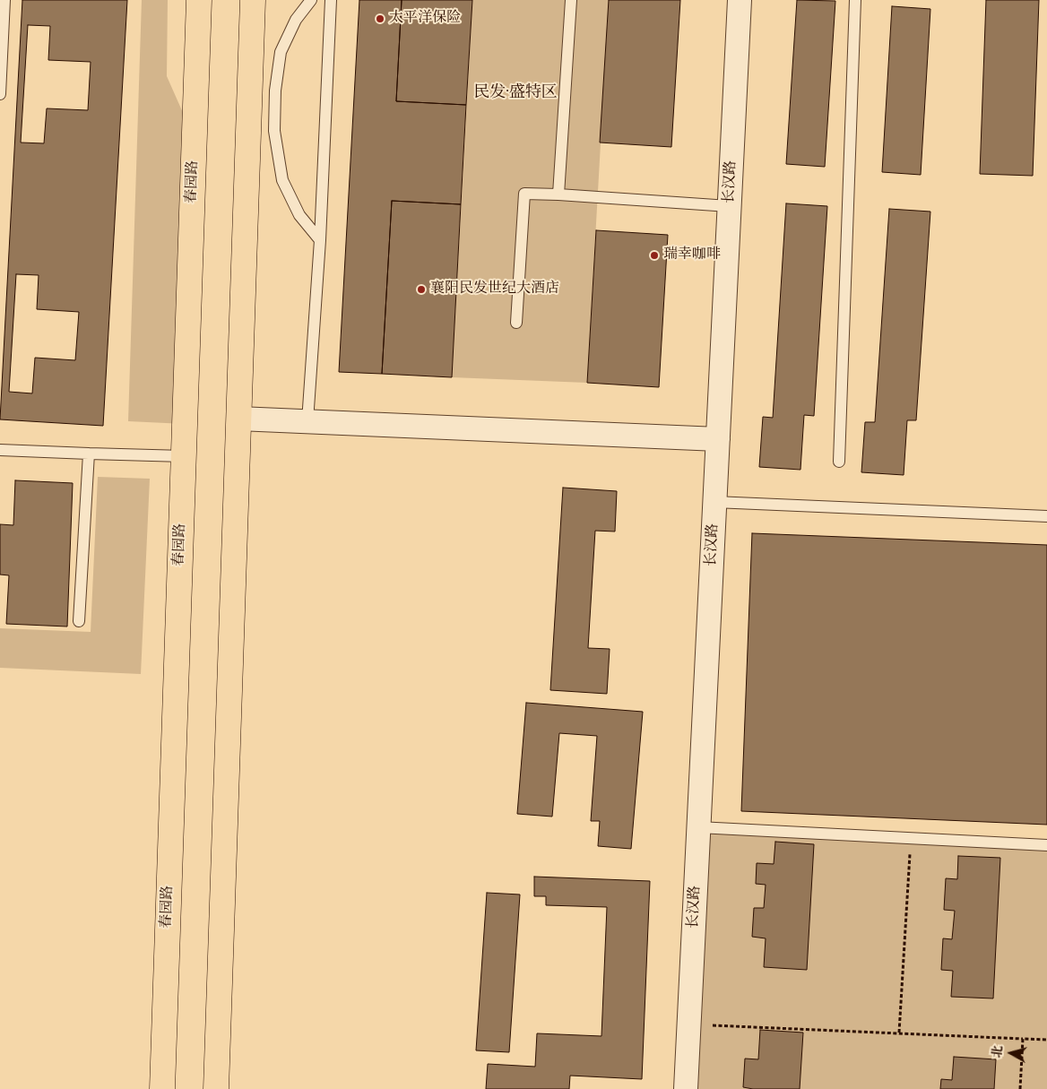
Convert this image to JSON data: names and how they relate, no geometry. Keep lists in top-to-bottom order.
{
  "streets": {
    "main road": ["春园路"],
    "street": ["长汉路"]
  },
  "districts": ["民发·盛特区"],
  "places": ["太平洋保险", "瑞幸咖啡", "襄阳民发世纪大酒店"],
  "north": "left"
}
